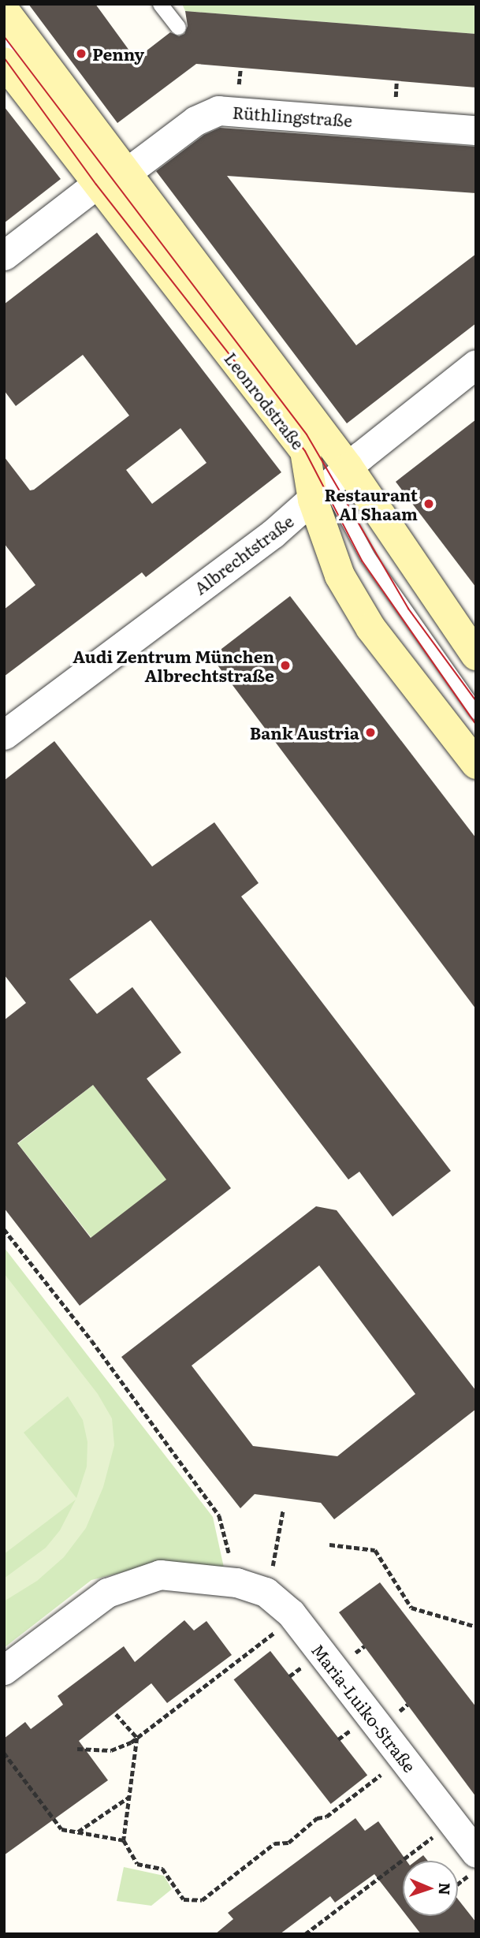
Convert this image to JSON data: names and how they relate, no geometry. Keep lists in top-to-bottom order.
{
  "streets": {
    "main road": ["Leonrodstraße"],
    "street": ["Rüthlingstraße", "Albrechtstraße", "Maria-Luiko-Straße"]
  },
  "crossings": [
    ["Rüthlingstraße", "Leonrodstraße"],
    ["Leonrodstraße", "Albrechtstraße"]
  ],
  "places": [
    "Penny",
    "Restaurant Al Shaam",
    "Audi Zentrum München Albrechtstraße",
    "Bank Austria"
  ],
  "north": "right"
}
